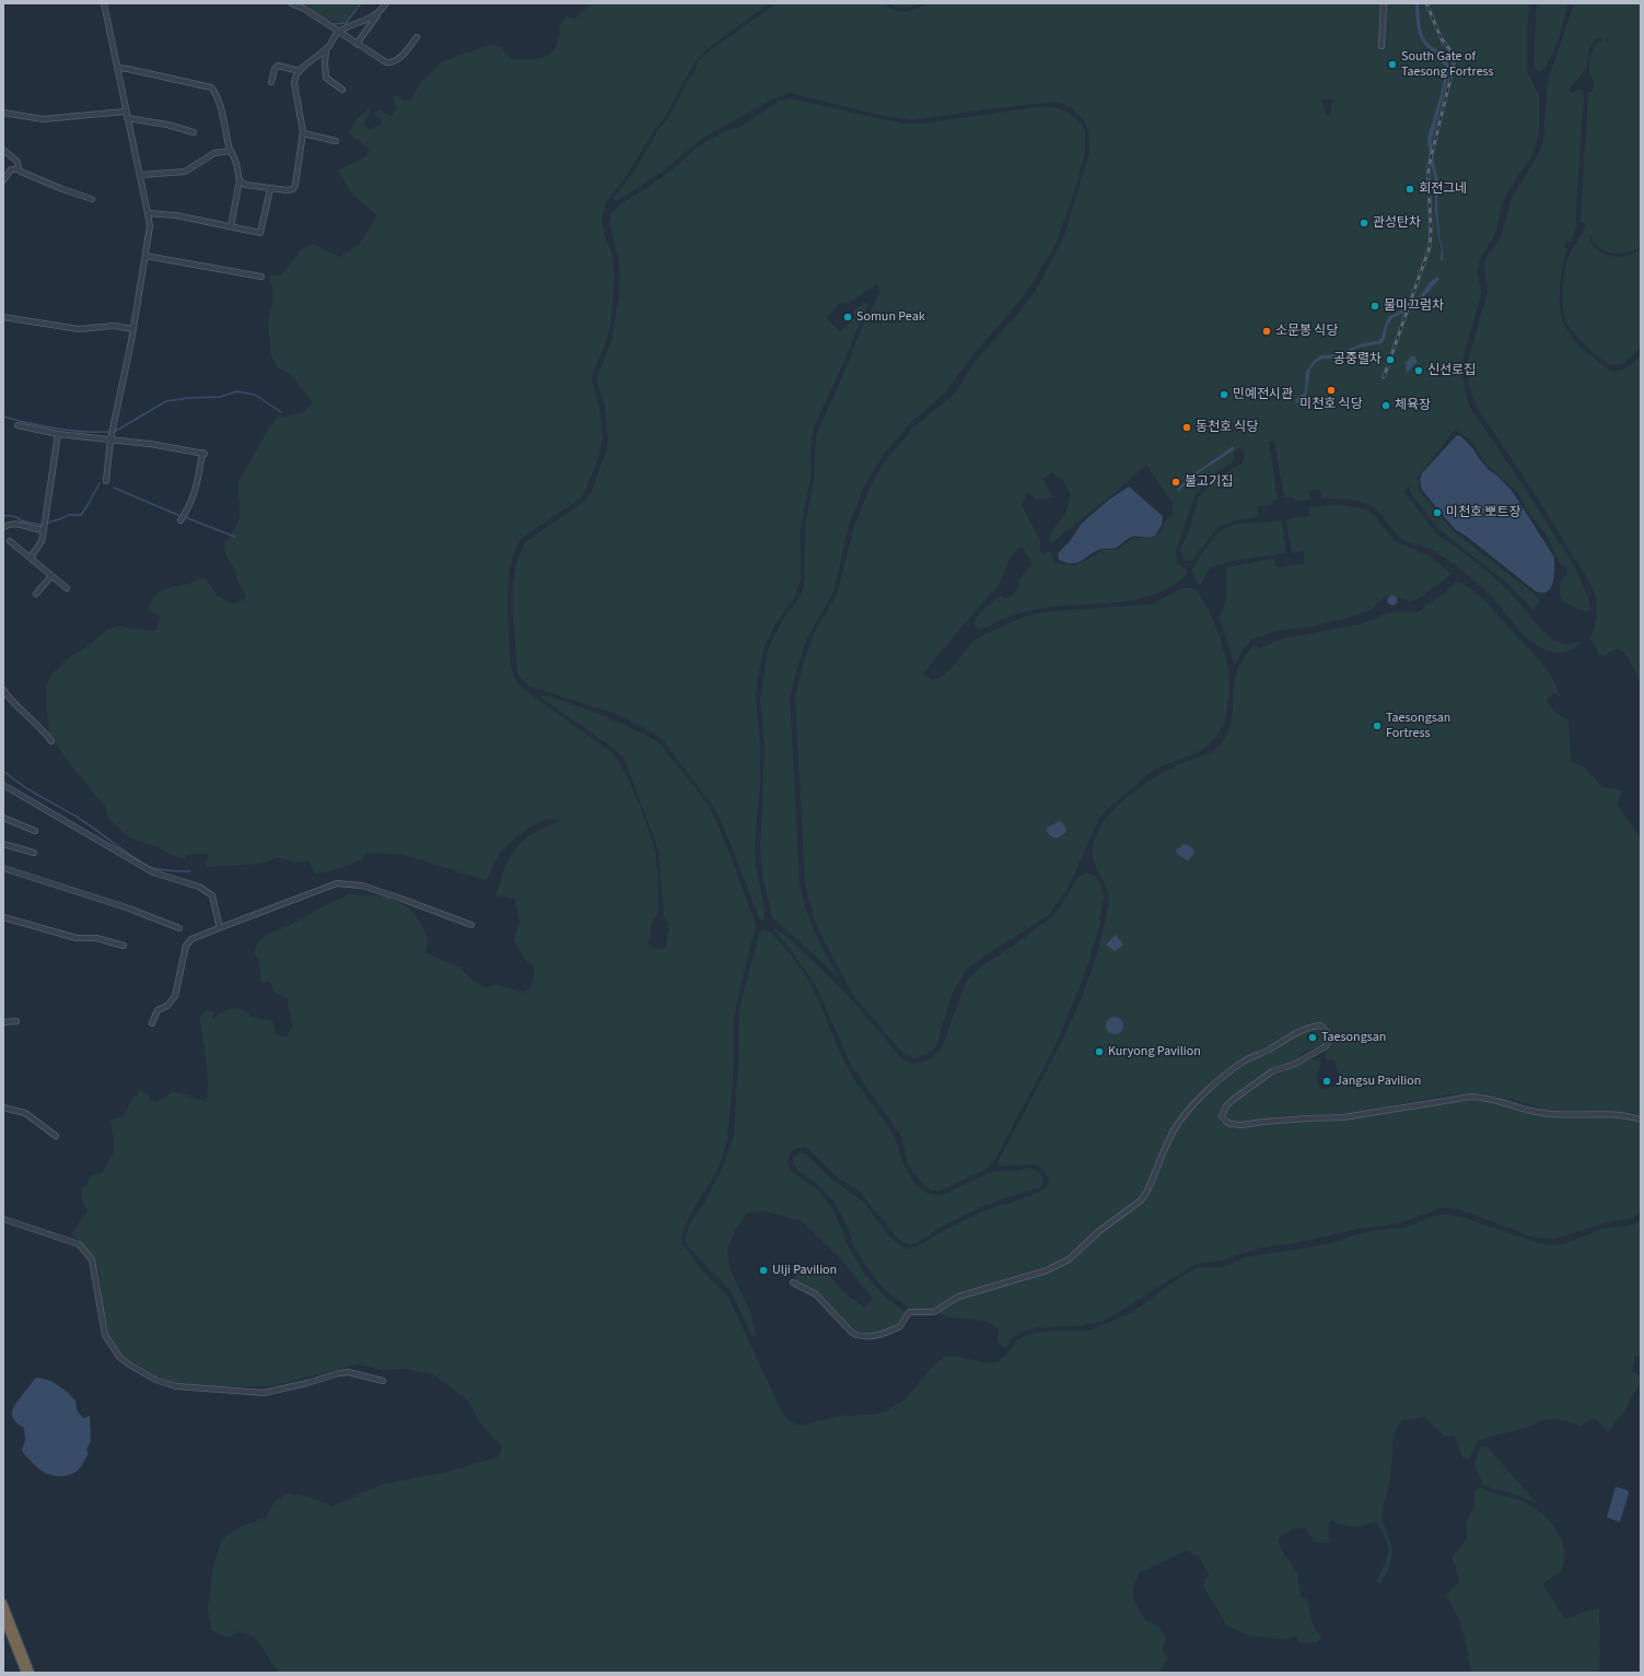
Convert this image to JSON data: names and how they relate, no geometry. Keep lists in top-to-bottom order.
{
  "places": [
    "South Gate of Taesong Fortress",
    "회전그네",
    "관성탄차",
    "물미끄럼차",
    "Somun Peak",
    "소문봉 식당",
    "공중렬차",
    "신선로집",
    "미천호 식당",
    "민예전시관",
    "체육장",
    "동천호 식당",
    "불고기집",
    "미천호 뽀트장",
    "Taesongsan Fortress",
    "Taesongsan",
    "Kuryong Pavilion",
    "Jangsu Pavilion",
    "Ulji Pavilion"
  ]
}
